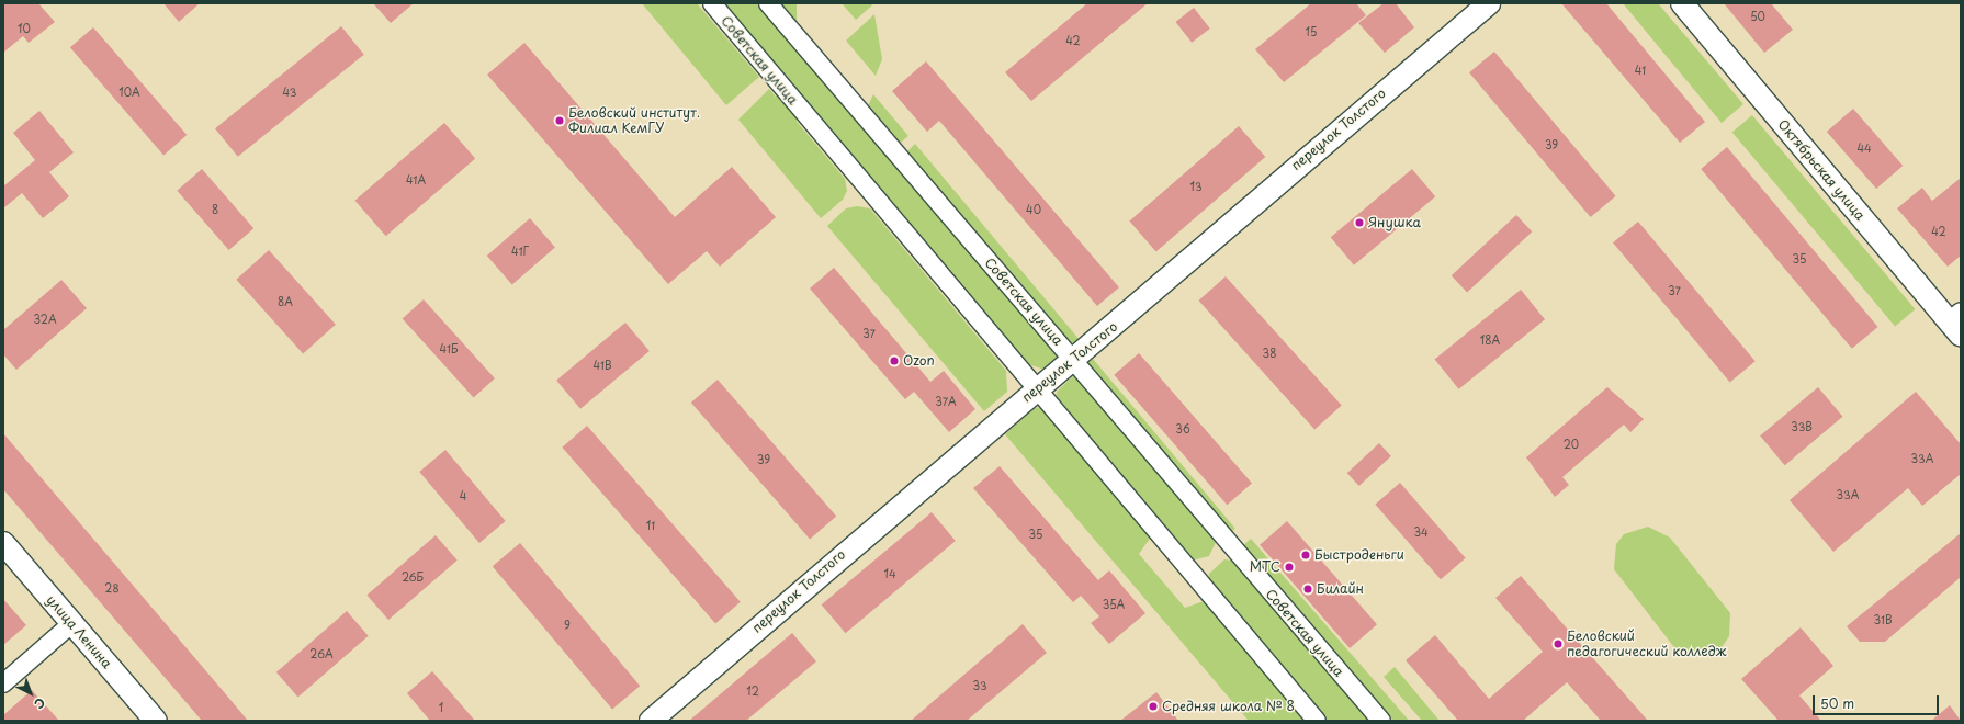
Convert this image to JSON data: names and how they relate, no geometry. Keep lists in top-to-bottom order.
{
  "streets": {
    "street": [
      "Советская улица",
      "переулок Толстого",
      "Октябрьская улица",
      "улица Ленина"
    ]
  },
  "crossings": [
    ["Советская улица", "переулок Толстого"]
  ],
  "places": [
    "Беловский институт. Филиал КемГУ",
    "Янушка",
    "Ozon",
    "Быстроденьги",
    "МТС",
    "Билайн",
    "Беловский педагогический колледж",
    "Средняя школа № 8"
  ],
  "house_numbers": [
    "50",
    "10",
    "15",
    "42",
    "41",
    "10А",
    "43",
    "39",
    "44",
    "41А",
    "13",
    "8",
    "40",
    "42",
    "41Г",
    "35",
    "37",
    "8А",
    "32А",
    "37",
    "18А",
    "41Б",
    "38",
    "41В",
    "37А",
    "33В",
    "36",
    "20",
    "33А",
    "39",
    "33А",
    "4",
    "11",
    "34",
    "35",
    "14",
    "26Б",
    "28",
    "35А",
    "31В",
    "9",
    "26А",
    "33",
    "12",
    "1"
  ],
  "scale_bar": "50 m",
  "north": "bottom right"
}
